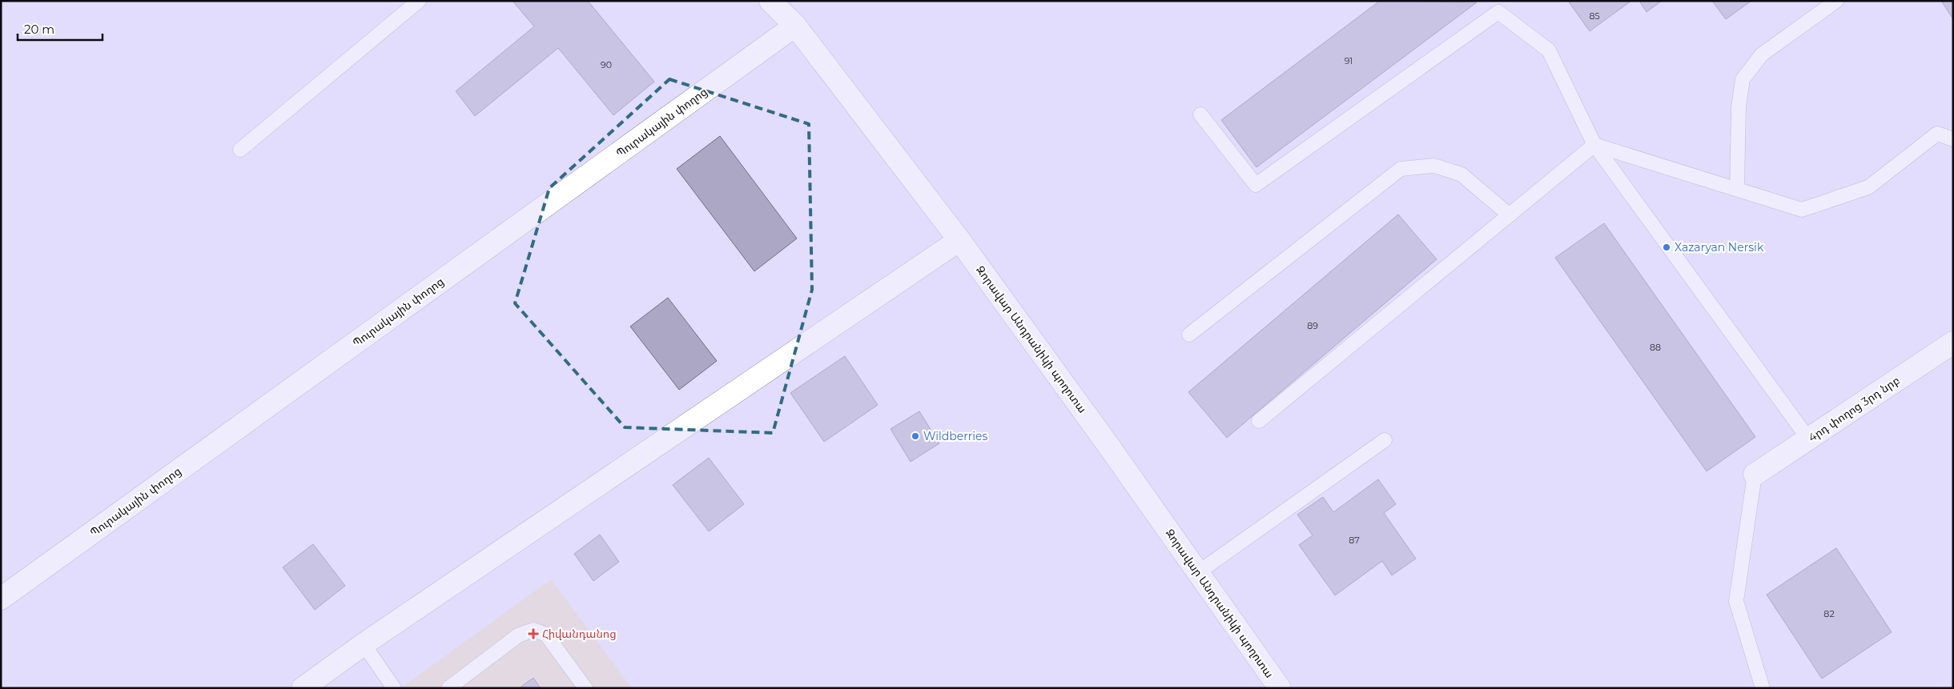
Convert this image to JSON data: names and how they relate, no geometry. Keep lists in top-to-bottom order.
{
  "streets": {
    "street": ["Պուրակային փողոց", "Զորավար Անդրանիկի պողոտա", "4րդ փողոց 3րդ նրբ"]
  },
  "crossings": [
    ["Պուրակային փողոց", "Զորավար Անդրանիկի պողոտա"]
  ],
  "places": {
    "other": ["Xazaryan Nersik", "Wildberries"],
    "health": ["Հիվանդանոց"]
  },
  "house_numbers": [
    "85",
    "91",
    "90",
    "89",
    "88",
    "87",
    "82"
  ],
  "scale_bar": "20 m"
}
